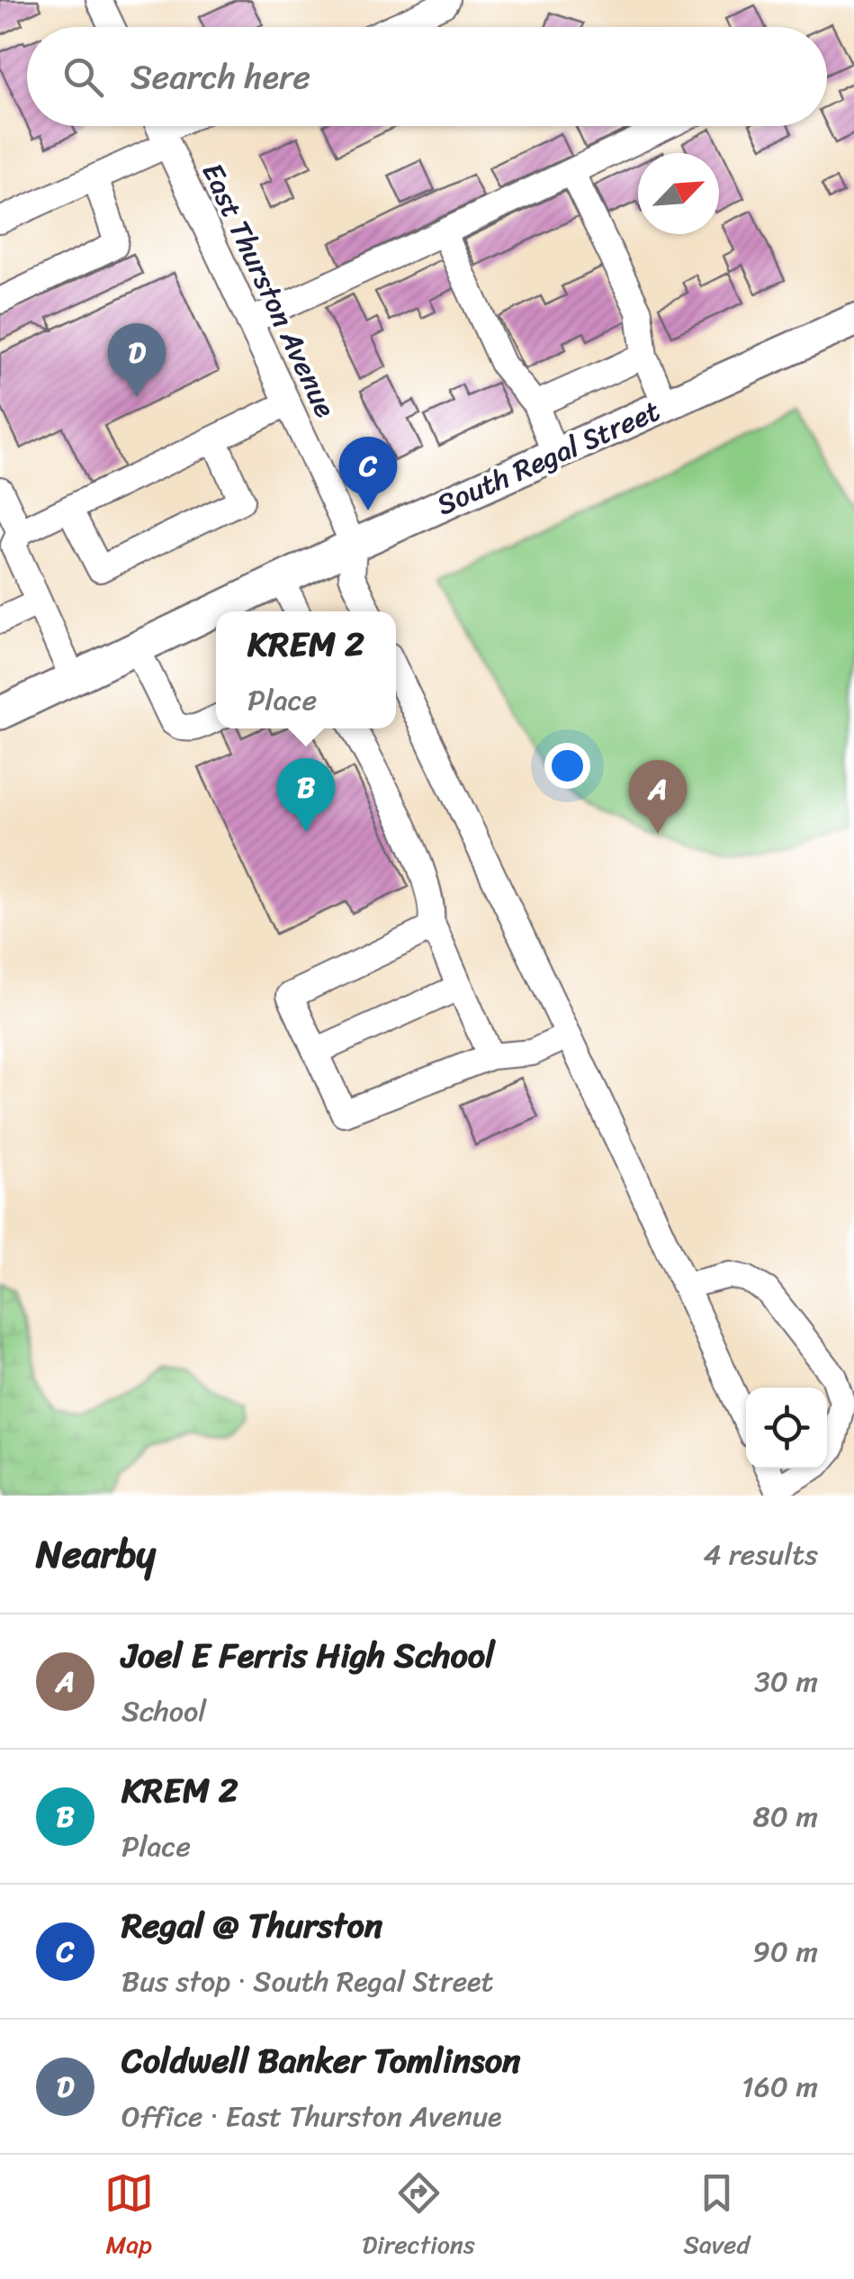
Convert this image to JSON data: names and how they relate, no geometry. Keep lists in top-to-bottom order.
{
  "streets": {
    "main road": ["South Regal Street"],
    "street": ["East Thurston Avenue"]
  },
  "crossings": [
    ["East Thurston Avenue", "South Regal Street"]
  ],
  "north": "top right",
  "page": {
    "search": "Search here",
    "pins": [
      "D",
      "C",
      "B",
      "A"
    ],
    "popup": ["KREM 2", "Place"],
    "heading": ["Nearby", "4 results"],
    "list": [
      {
        "mark": "A",
        "name": "Joel E Ferris High School",
        "note": "School",
        "value": "30 m"
      },
      {
        "mark": "B",
        "name": "KREM 2",
        "note": "Place",
        "value": "80 m"
      },
      {
        "mark": "C",
        "name": "Regal @ Thurston",
        "note": "Bus stop · South Regal Street",
        "value": "90 m"
      },
      {
        "mark": "D",
        "name": "Coldwell Banker Tomlinson",
        "note": "Office · East Thurston Avenue",
        "value": "160 m"
      }
    ],
    "nav": ["Map", "Directions", "Saved"]
  }
}
